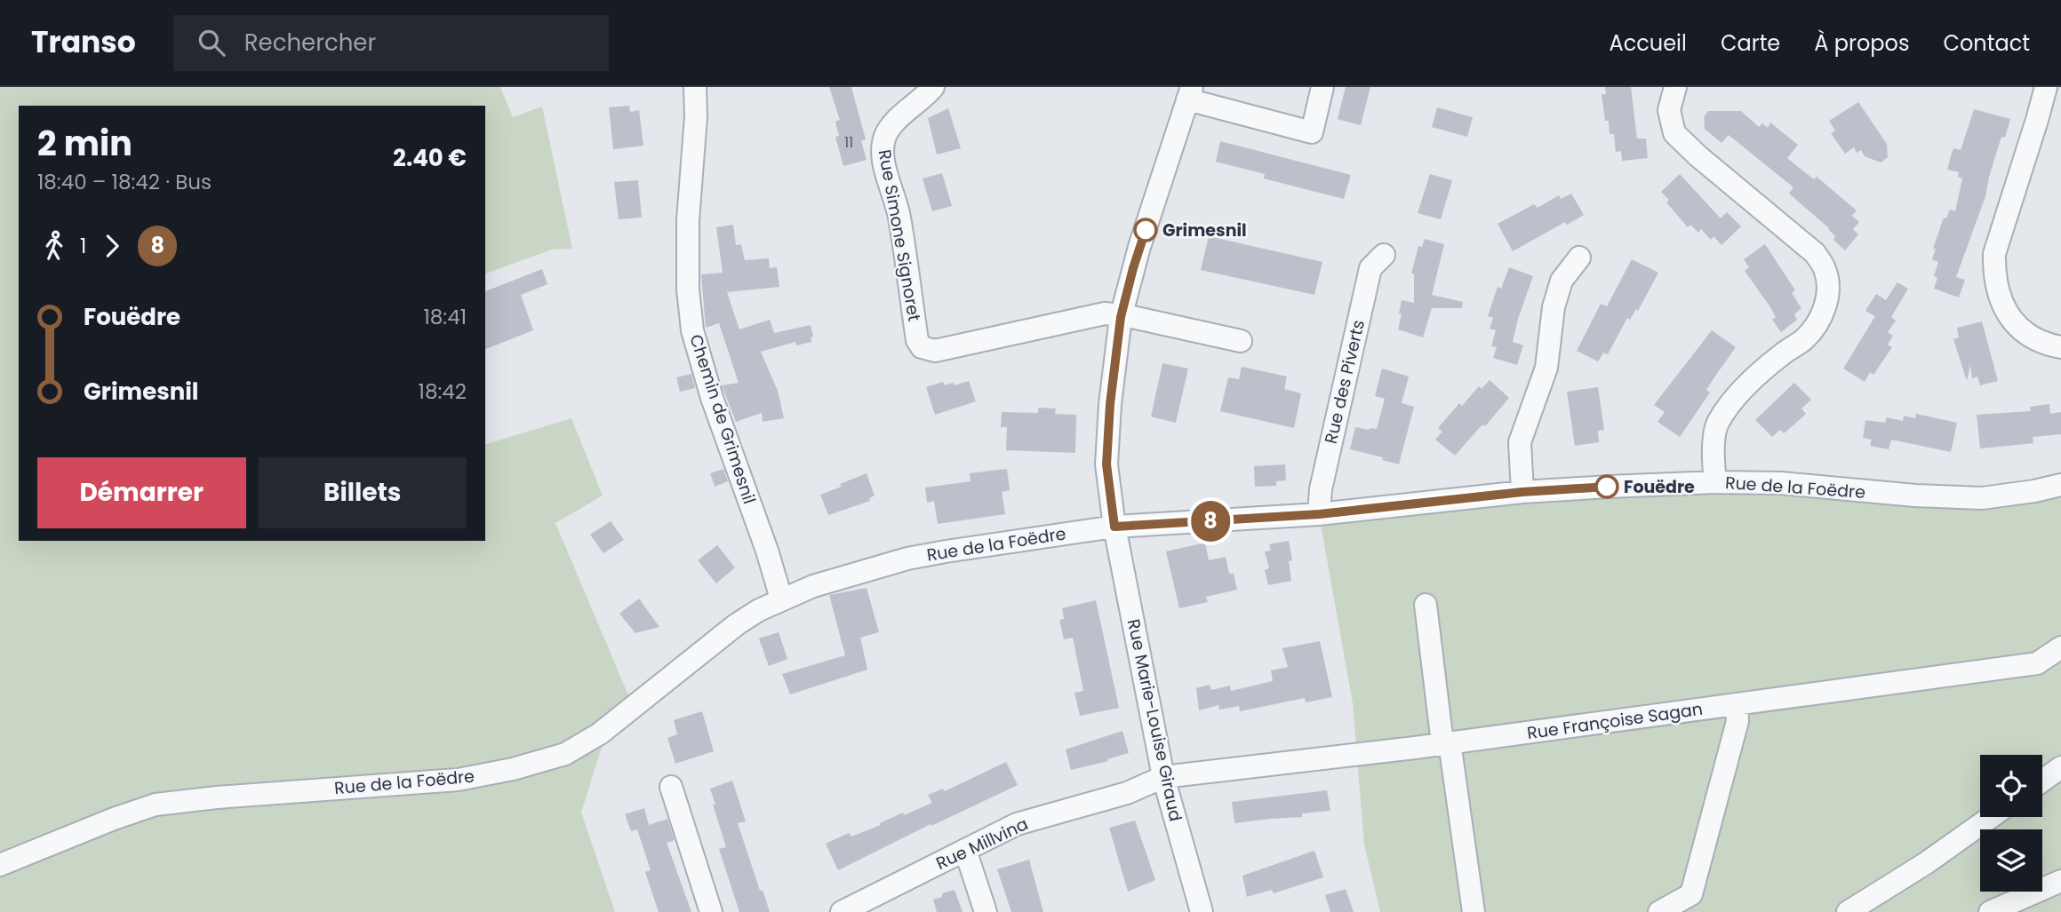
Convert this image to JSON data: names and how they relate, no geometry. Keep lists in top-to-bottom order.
{
  "streets": {
    "street": [
      "Rue Simone Signoret",
      "Rue des Piverts",
      "Chemin de Grimesnil",
      "Rue de la Foëdre",
      "Rue Marie-Louise Giraud",
      "Rue Françoise Sagan",
      "Rue Millvina"
    ]
  },
  "crossings": [
    ["Rue Simone Signoret", "Rue Marie-Louise Giraud"],
    ["Rue des Piverts", "Rue de la Foëdre"],
    ["Chemin de Grimesnil", "Rue de la Foëdre"],
    ["Rue de la Foëdre", "Rue Marie-Louise Giraud"],
    ["Rue Marie-Louise Giraud", "Rue Françoise Sagan"],
    ["Rue Marie-Louise Giraud", "Rue Millvina"],
    ["Rue Françoise Sagan", "Rue Millvina"]
  ],
  "places": ["Grimesnil", "Fouëdre"],
  "lines": ["bus line 8"],
  "house_numbers": ["11"],
  "page": {
    "header": "Transo",
    "search": "Rechercher",
    "nav": [
      "Accueil",
      "Carte",
      "À propos",
      "Contact"
    ],
    "on_map": "8",
    "heading": ["2 min", "18:40 – 18:42 · Bus", "2.40 €"],
    "legs": ["1", "8"],
    "list": [
      {
        "name": "Fouëdre",
        "value": "18:41"
      },
      {
        "name": "Grimesnil",
        "value": "18:42"
      }
    ],
    "buttons": ["Démarrer", "Billets"]
  }
}
